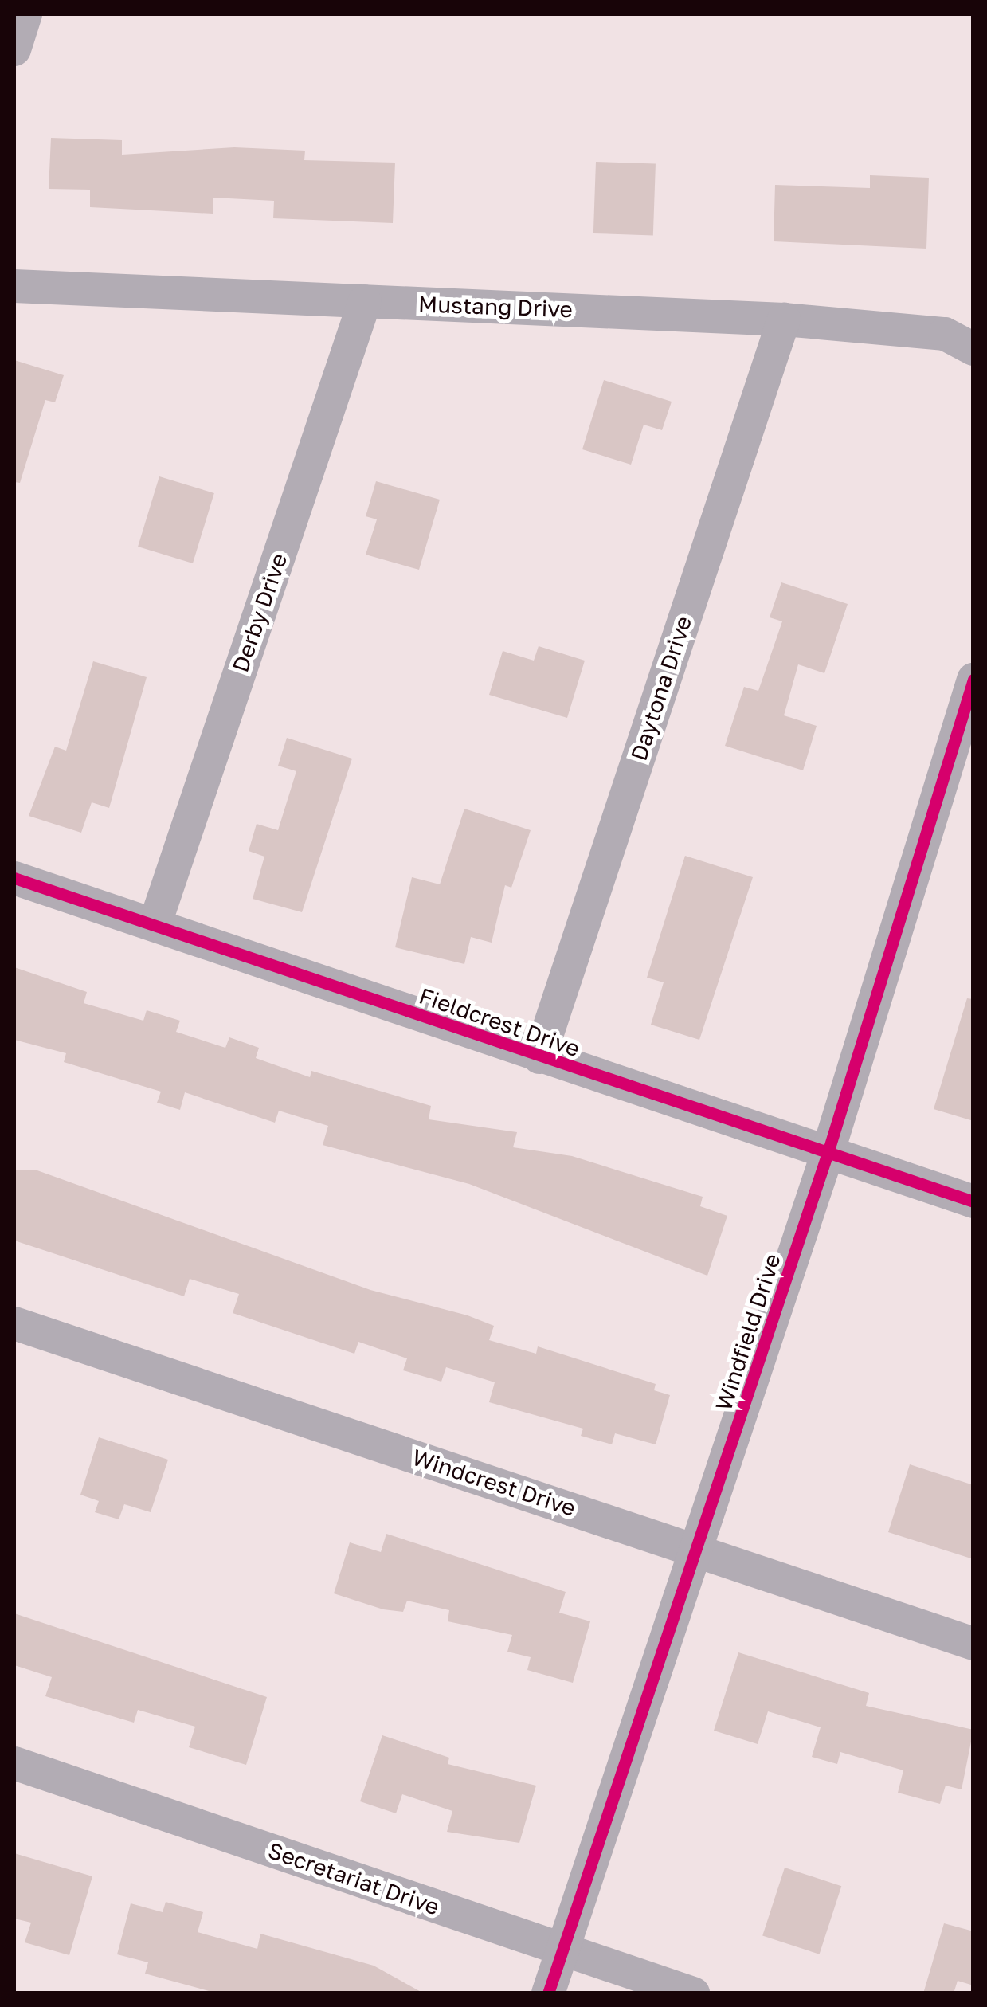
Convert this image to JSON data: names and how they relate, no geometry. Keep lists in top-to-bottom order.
{
  "streets": {
    "street": [
      "Mustang Drive",
      "Derby Drive",
      "Daytona Drive",
      "Fieldcrest Drive",
      "Windfield Drive",
      "Windcrest Drive",
      "Secretariat Drive"
    ]
  },
  "crossings": [
    ["Mustang Drive", "Derby Drive"],
    ["Mustang Drive", "Daytona Drive"],
    ["Derby Drive", "Fieldcrest Drive"],
    ["Daytona Drive", "Fieldcrest Drive"],
    ["Fieldcrest Drive", "Windfield Drive"],
    ["Windfield Drive", "Windcrest Drive"],
    ["Windfield Drive", "Secretariat Drive"]
  ]
}
